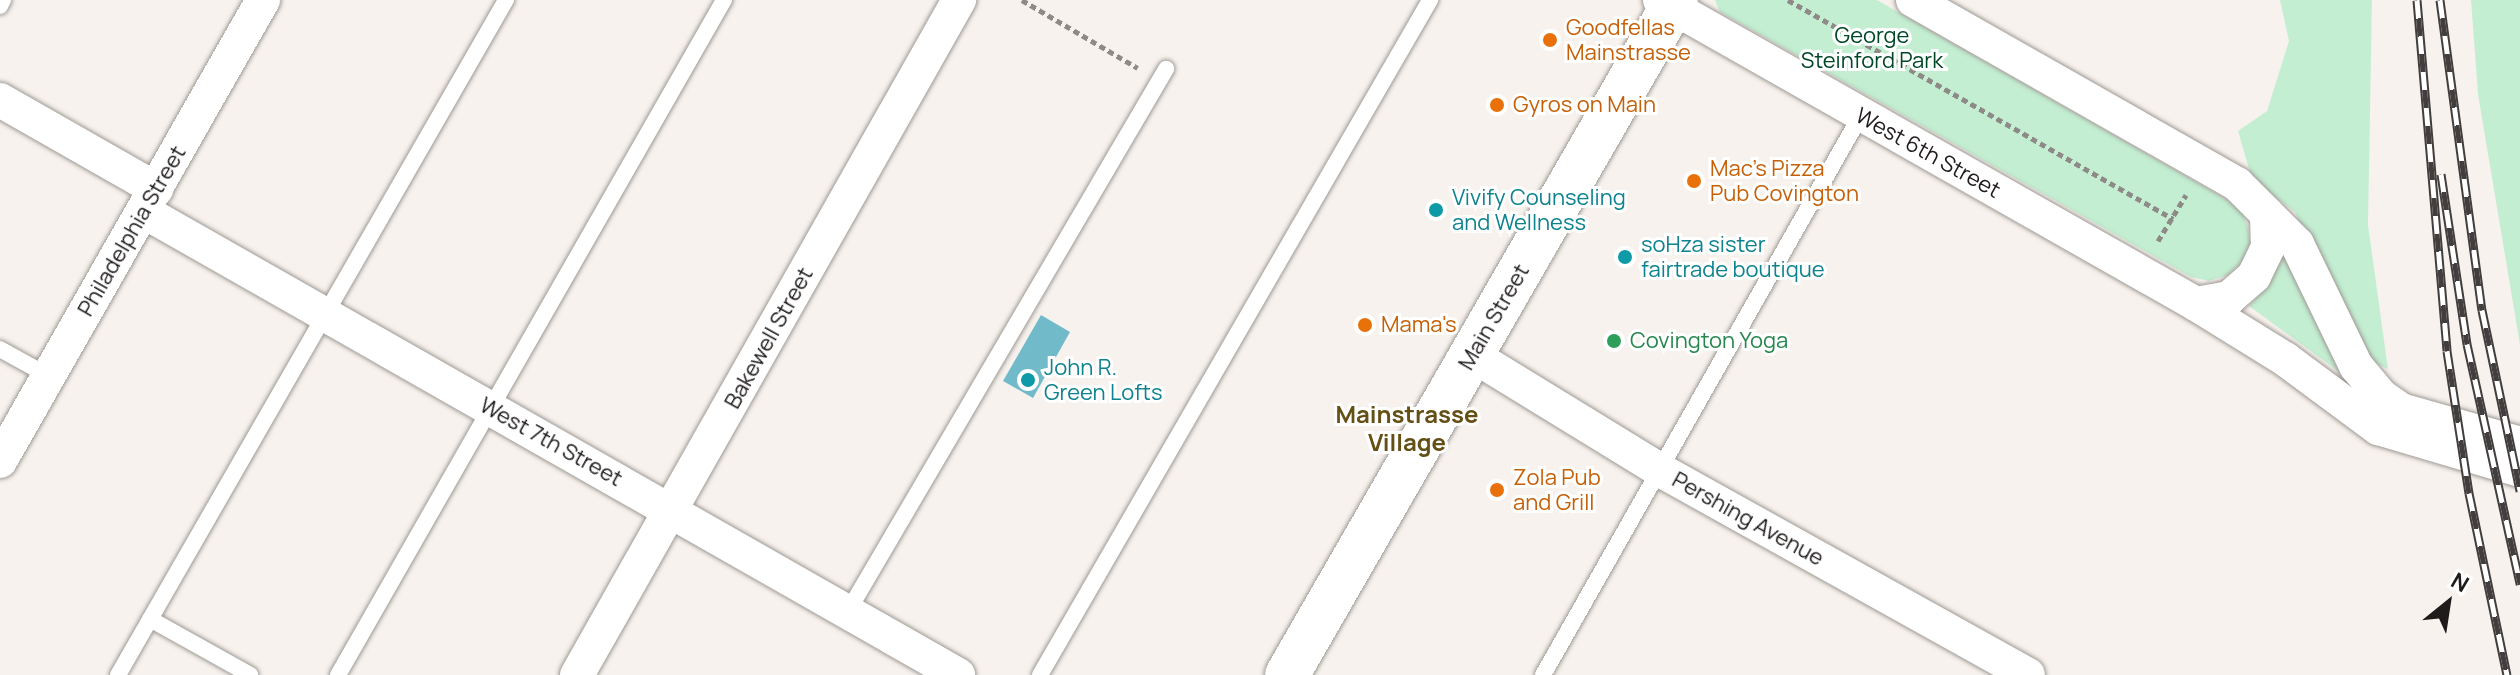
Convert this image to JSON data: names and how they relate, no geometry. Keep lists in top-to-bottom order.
{
  "streets": {
    "main road": ["Main Street"],
    "street": [
      "West 6th Street",
      "Philadelphia Street",
      "Bakewell Street",
      "West 7th Street",
      "Pershing Avenue"
    ]
  },
  "crossings": [
    ["West 6th Street", "Main Street"],
    ["Philadelphia Street", "West 7th Street"],
    ["Main Street", "Pershing Avenue"],
    ["Bakewell Street", "West 7th Street"]
  ],
  "districts": ["Mainstrasse Village"],
  "parks": ["George Steinford Park"],
  "places": [
    "Goodfellas Mainstrasse",
    "Gyros on Main",
    "Mac's Pizza Pub Covington",
    "Vivify Counseling and Wellness",
    "soHza sister fairtrade boutique",
    "Mama's",
    "Covington Yoga",
    "John R. Green Lofts",
    "Zola Pub and Grill"
  ],
  "north": "top right"
}
